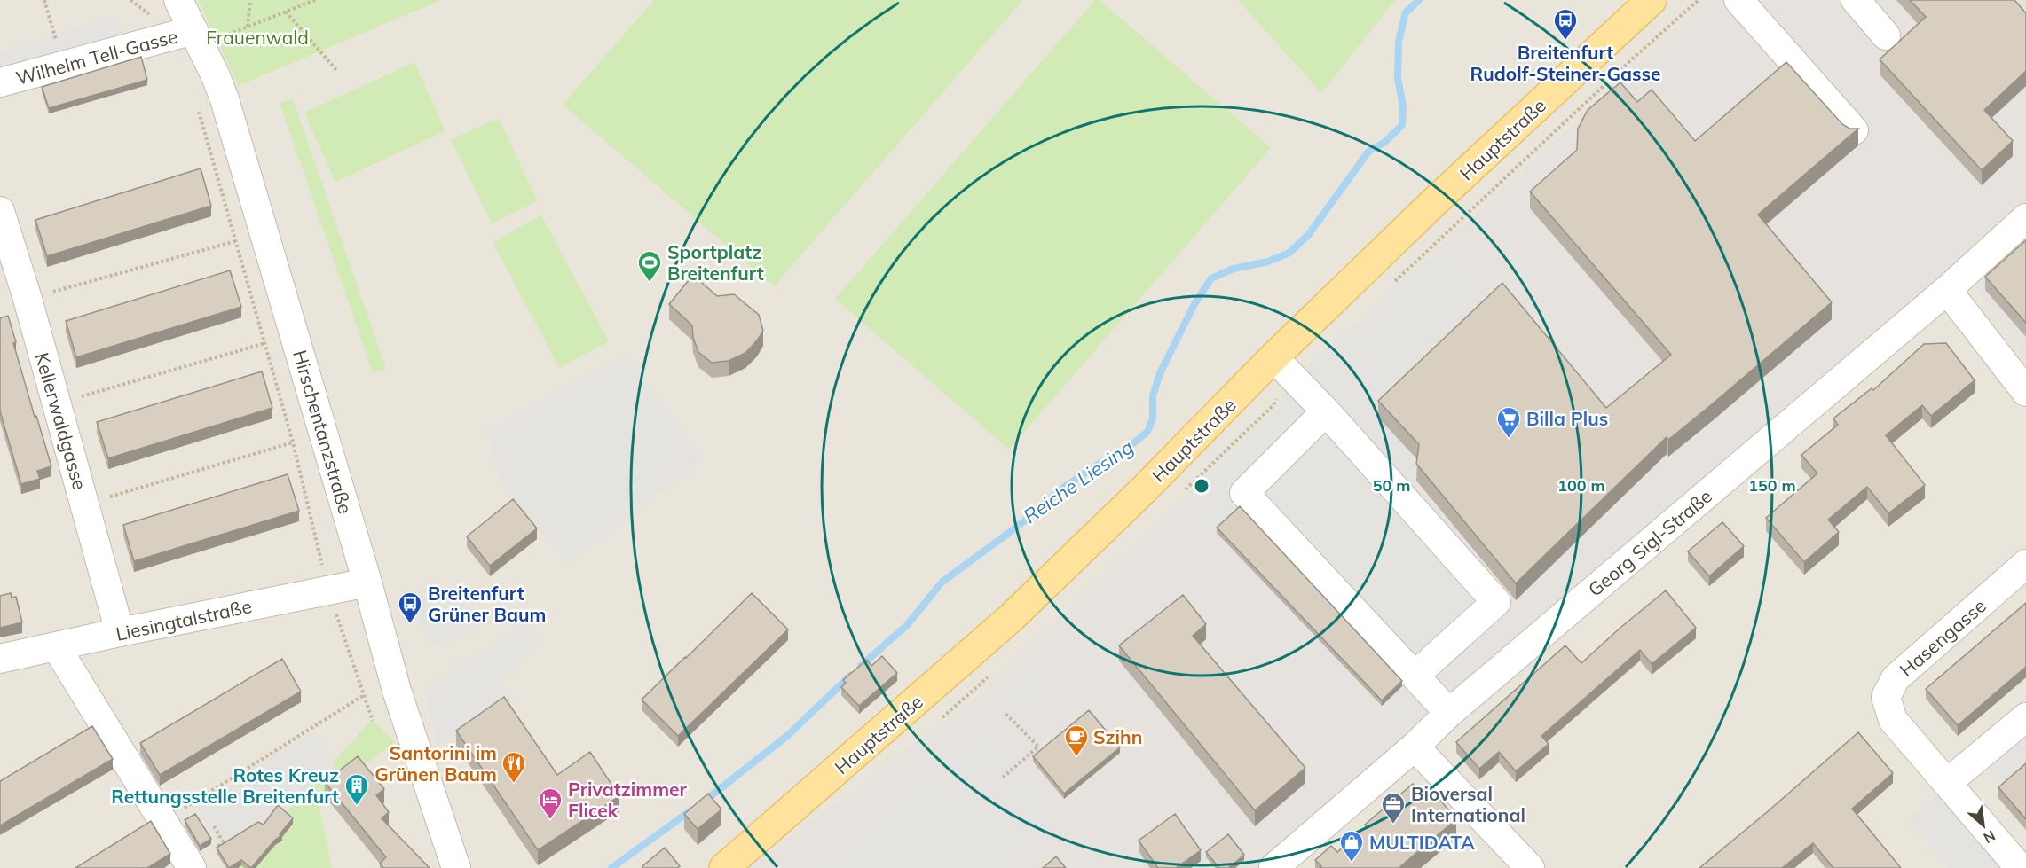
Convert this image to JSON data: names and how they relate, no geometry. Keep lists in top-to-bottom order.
{
  "streets": {
    "main road": ["Hauptstraße"],
    "street": [
      "Wilhelm Tell-Gasse",
      "Kellerwaldgasse",
      "Hirschentanzstraße",
      "Georg Sigl-Straße",
      "Liesingtalstraße",
      "Hasengasse"
    ]
  },
  "crossings": [
    ["Wilhelm Tell-Gasse", "Hirschentanzstraße"],
    ["Kellerwaldgasse", "Liesingtalstraße"],
    ["Hirschentanzstraße", "Liesingtalstraße"]
  ],
  "water": ["Reiche Liesing"],
  "parks": ["Frauenwald"],
  "places": {
    "bus stop": ["Breitenfurt Rudolf-Steiner-Gasse", "Breitenfurt Grüner Baum"],
    "sports": ["Sportplatz Breitenfurt"],
    "supermarket": ["Billa Plus"],
    "cafe": ["Szihn"],
    "restaurant": ["Santorini im Grünen Baum"],
    "building": ["Rotes Kreuz Rettungsstelle Breitenfurt"],
    "hotel": ["Privatzimmer Flicek"],
    "office": ["Bioversal International"],
    "shop": ["MULTIDATA"]
  },
  "north": "bottom right",
  "rings": ["50 m", "100 m", "150 m"]
}
